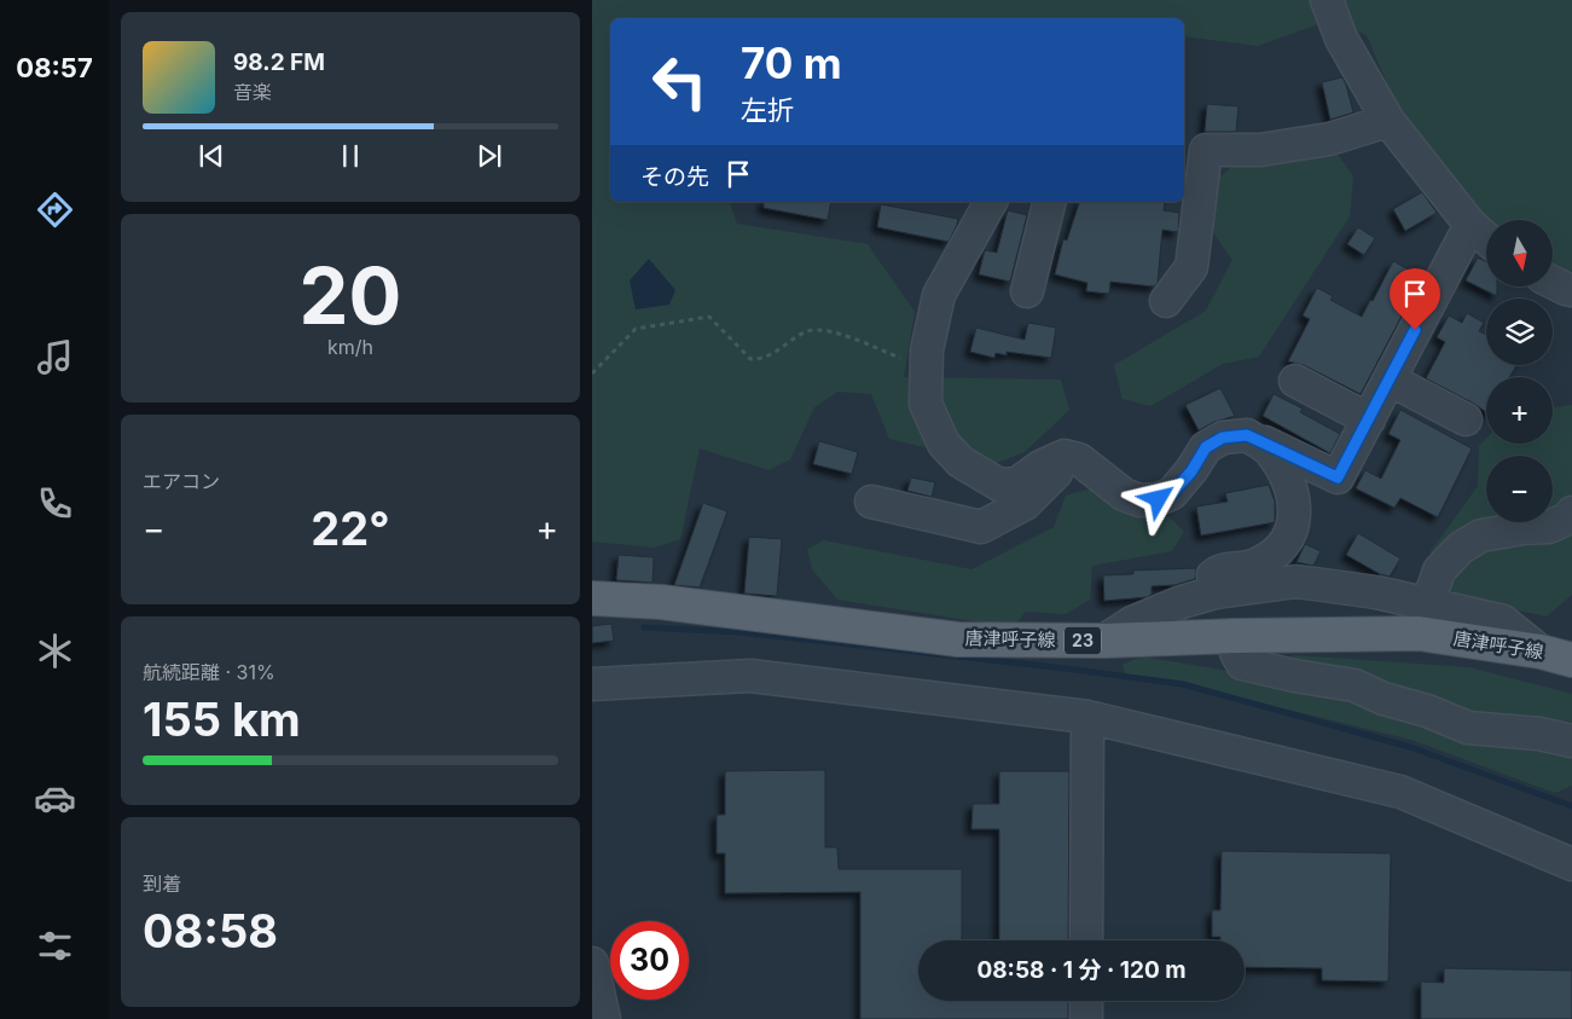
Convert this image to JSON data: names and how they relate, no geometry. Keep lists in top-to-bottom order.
{
  "streets": {
    "main road": ["唐津呼子線", "23"]
  },
  "north": "bottom",
  "page": {
    "tabs": "08:57",
    "turn": ["70 m", "左折"],
    "song": ["98.2 FM", "音楽"],
    "then": "その先",
    "tile": [
      ["20", "km/h"],
      "エアコン",
      ["航続距離 · 31%", "155 km"],
      ["到着", "08:58"]
    ],
    "map_buttons": ["+", "−"],
    "heat": ["−", "22°", "+"],
    "limit": "30",
    "trip": "08:58 · 1 分 · 120 m"
  }
}
